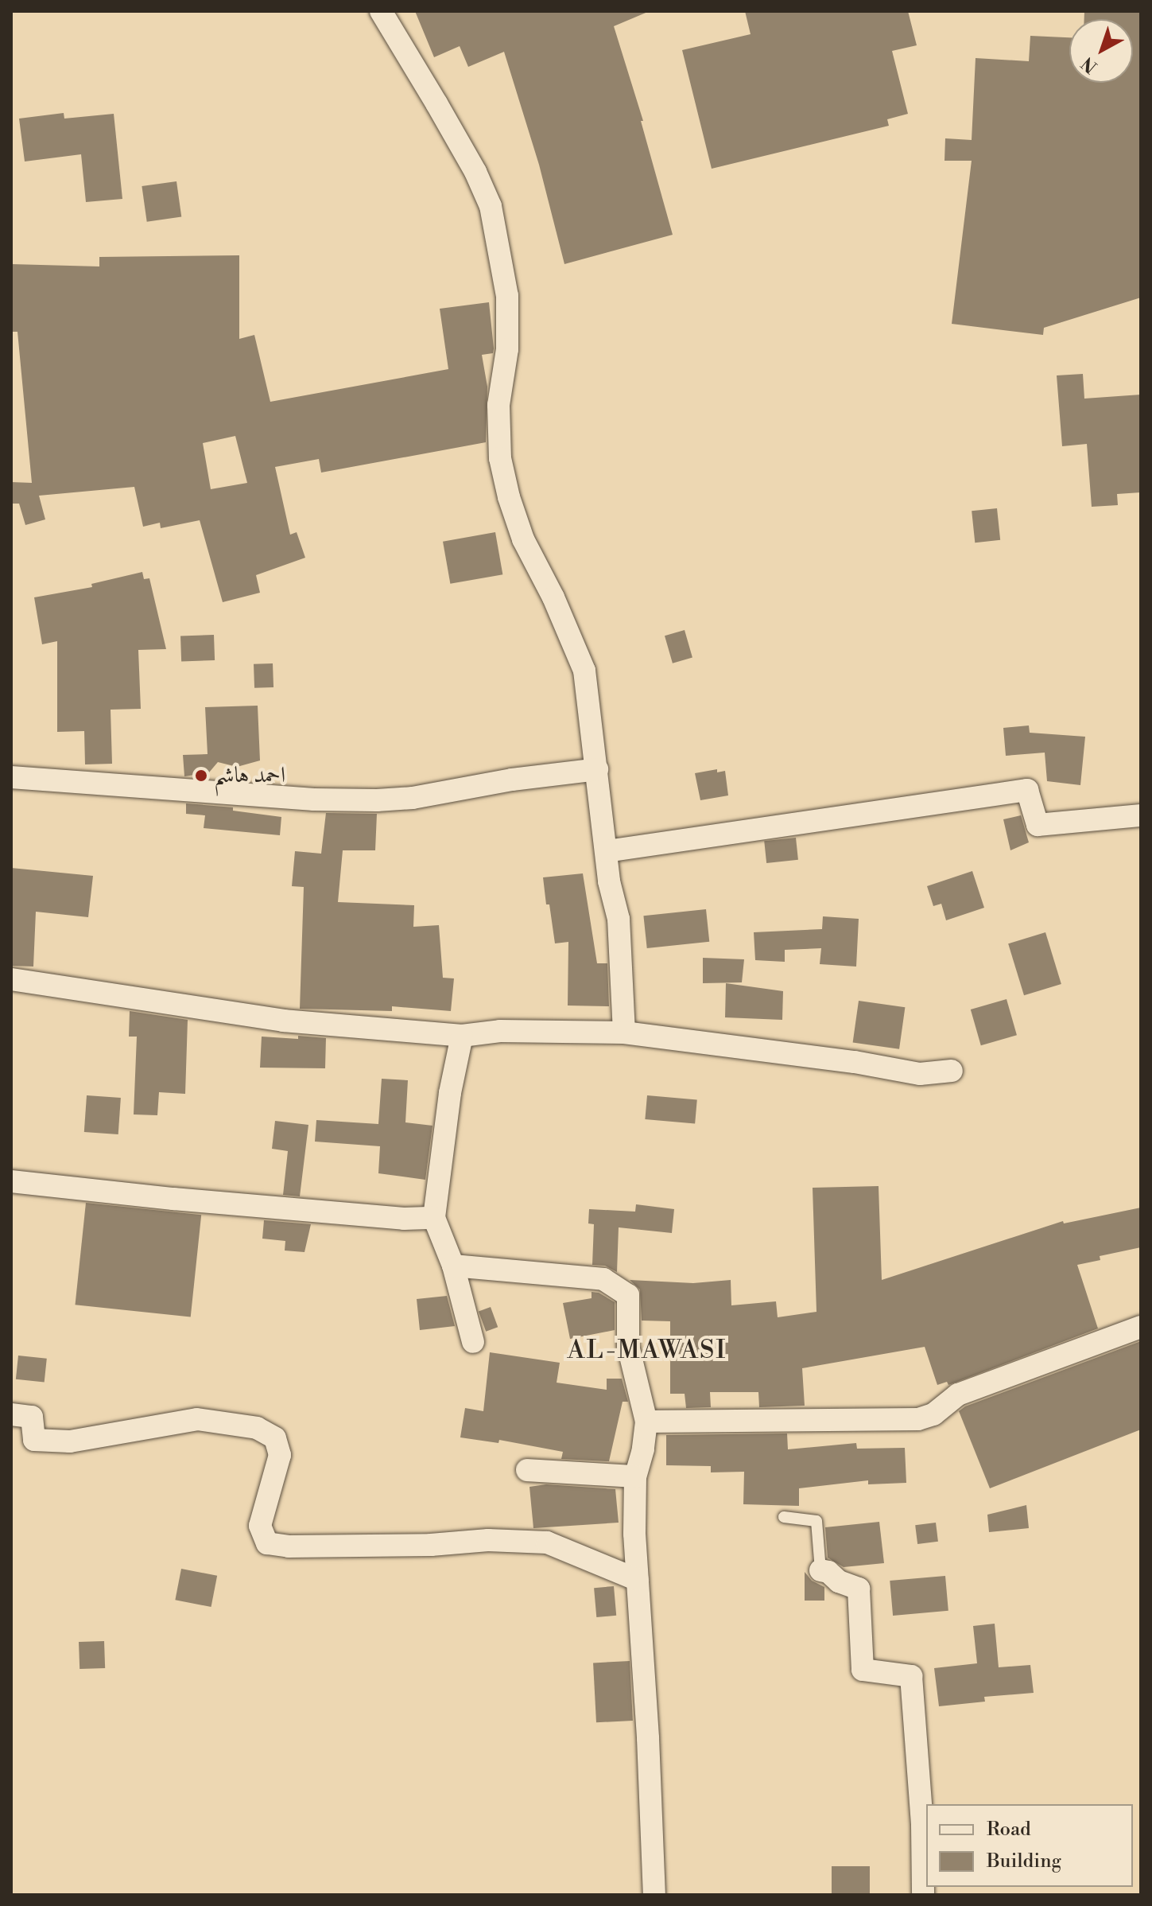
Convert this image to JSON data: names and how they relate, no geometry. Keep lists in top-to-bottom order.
{
  "districts": ["AL-MAWASI"],
  "places": ["احمد هاشم"],
  "legend": ["Road", "Building"],
  "north": "bottom left"
}
